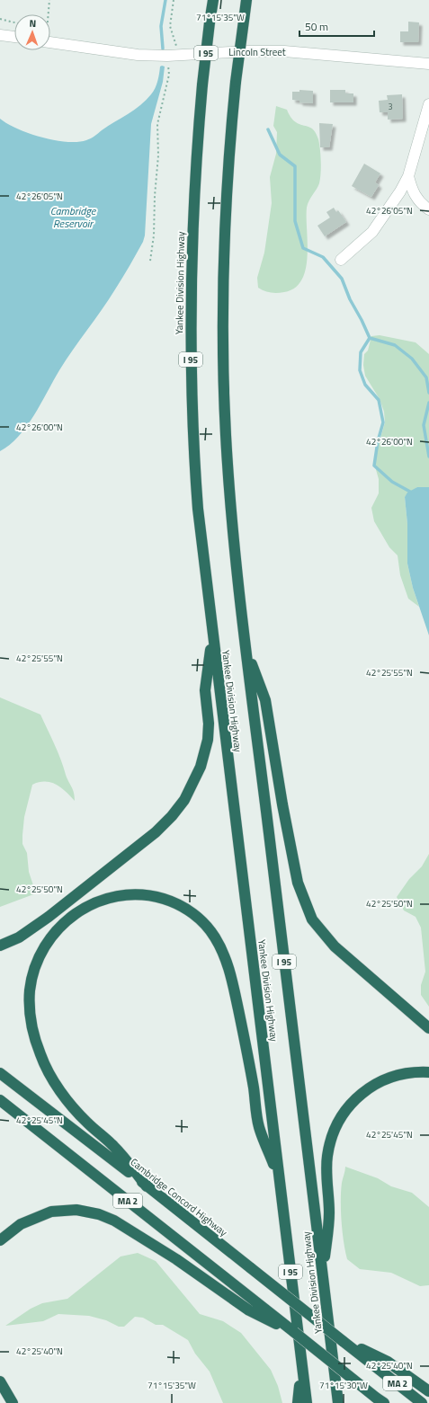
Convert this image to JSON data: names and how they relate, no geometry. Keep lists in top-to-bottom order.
{
  "streets": {
    "highway": [
      "I 95",
      "Yankee Division Highway",
      "Cambridge Concord Highway",
      "MA 2"
    ],
    "street": ["Lincoln Street"]
  },
  "crossings": [
    ["Cambridge Concord Highway", "MA 2"]
  ],
  "water": ["Cambridge Reservoir"],
  "house_numbers": ["3"],
  "scale_bar": "50 m",
  "north": "top",
  "coordinates": [
    "71°15'35\"W",
    "42°26'05\"N",
    "42°26'00\"N",
    "42°25'55\"N",
    "42°25'50\"N",
    "42°25'45\"N",
    "42°25'40\"N",
    "71°15'30\"W"
  ]
}
